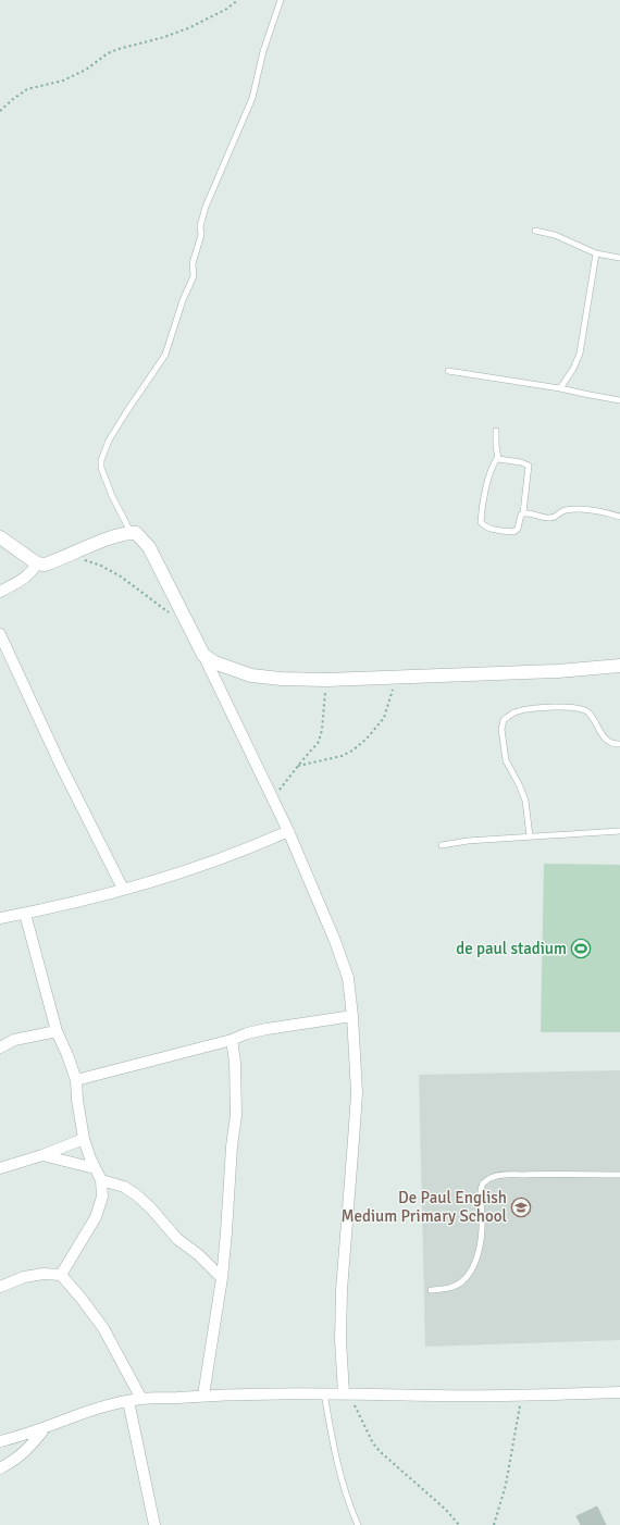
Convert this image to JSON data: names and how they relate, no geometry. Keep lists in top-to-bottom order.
{
  "places": {
    "sports": ["de paul stadium"],
    "school or university": ["De Paul English Medium Primary School"]
  }
}
